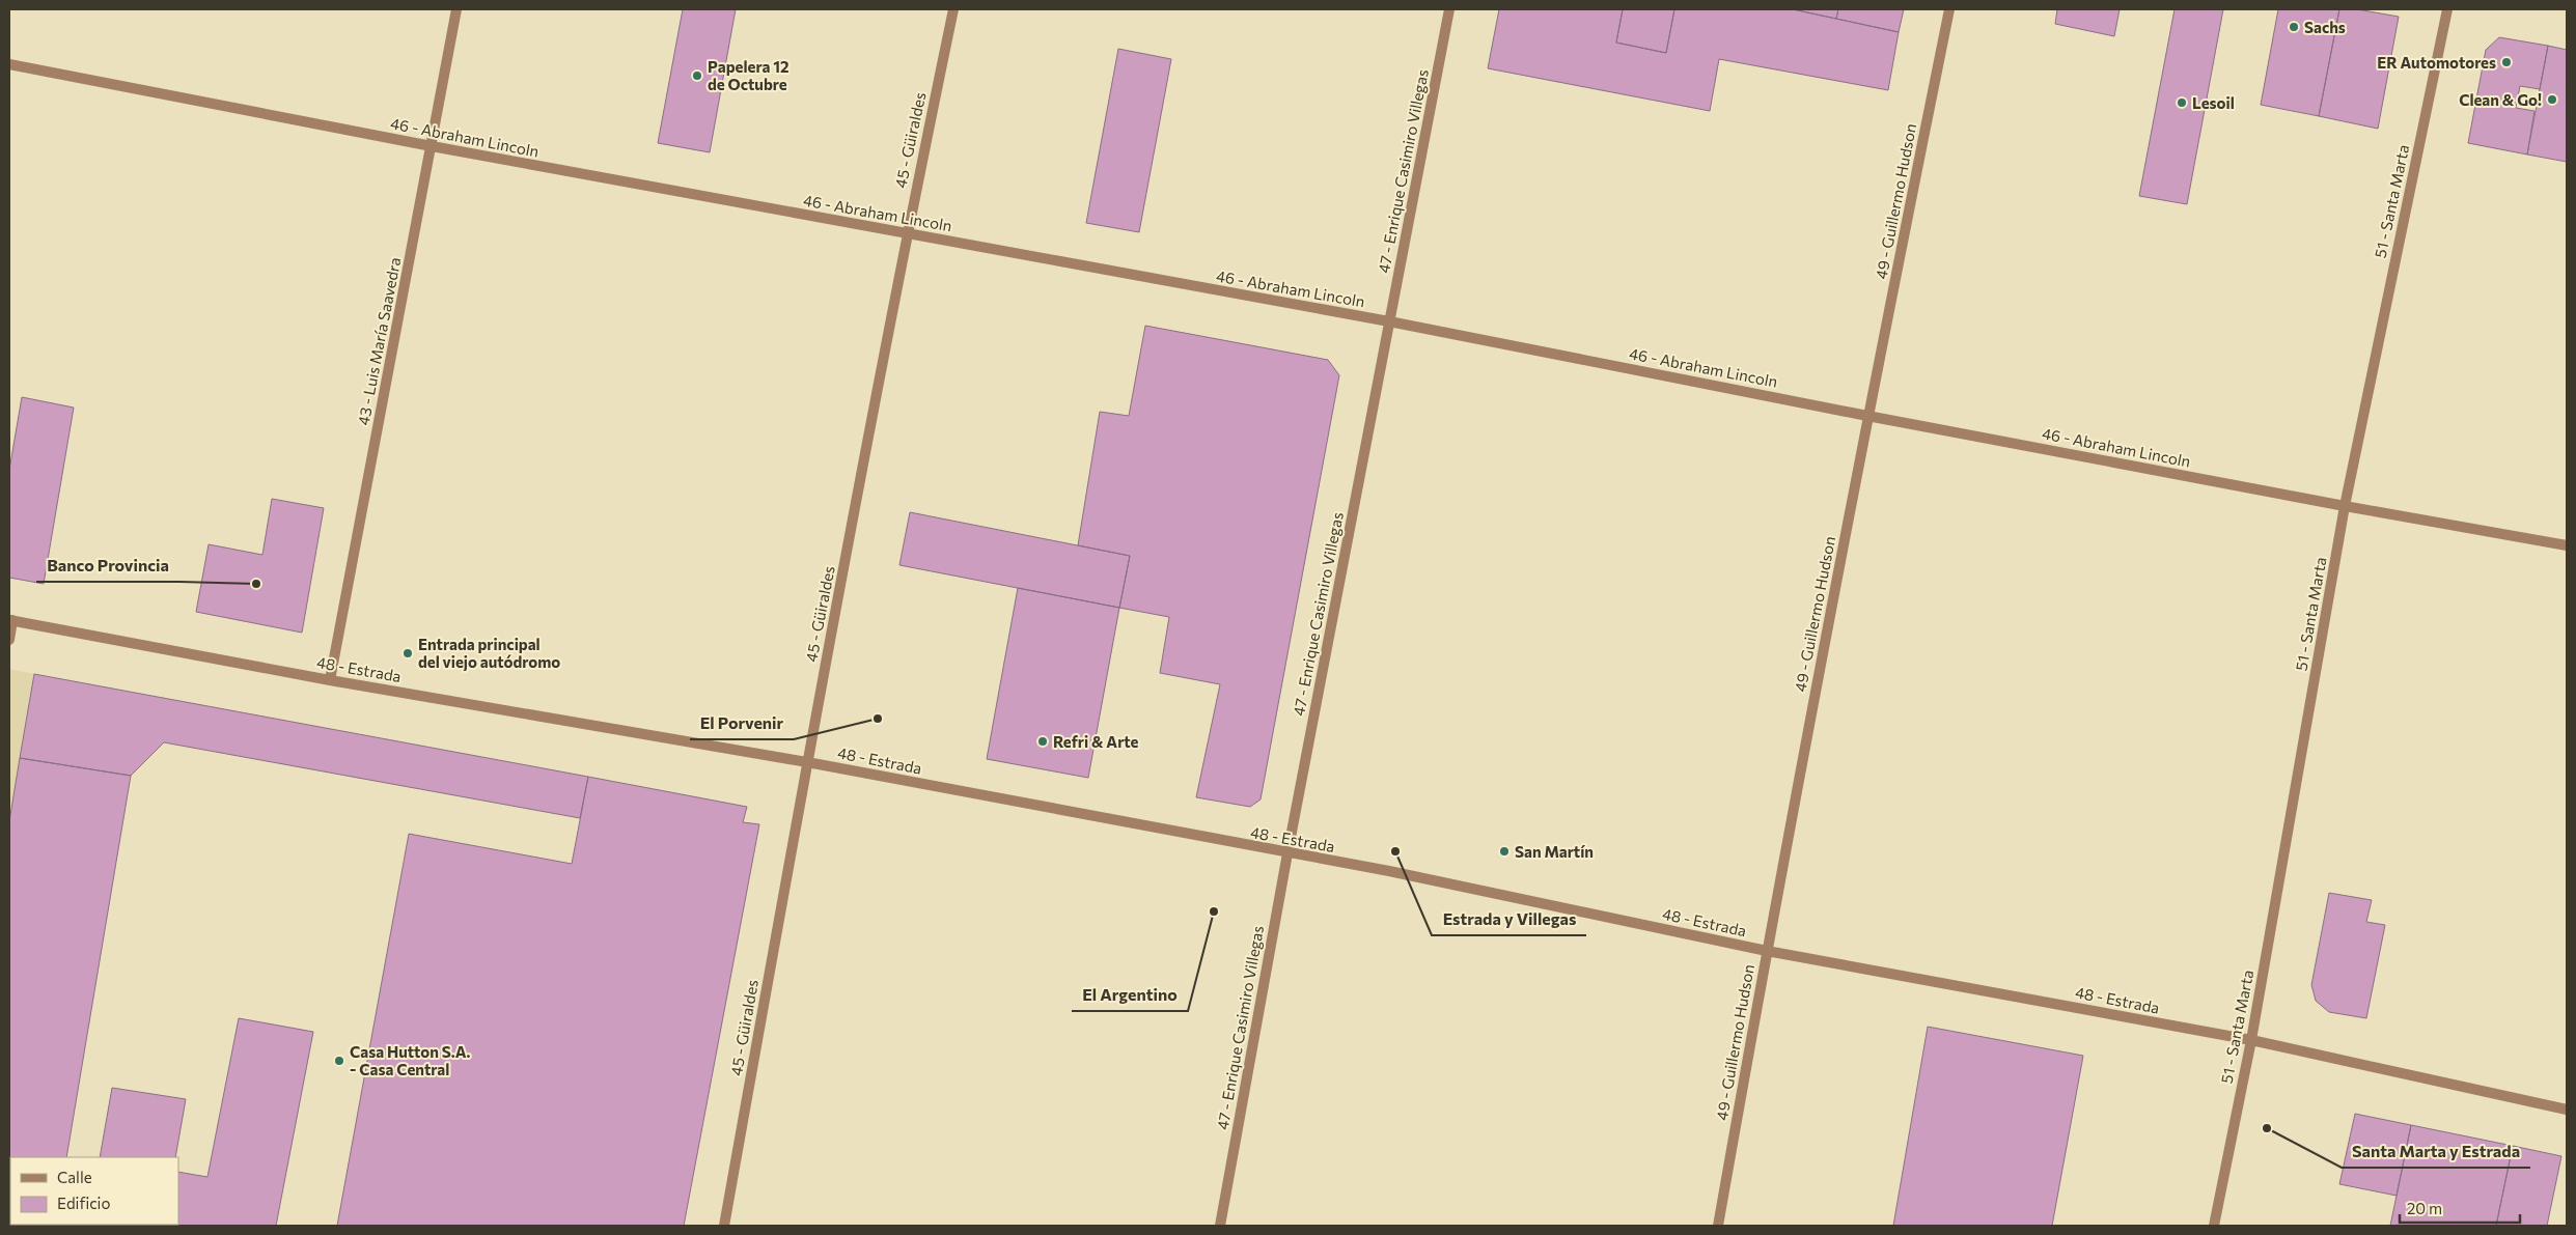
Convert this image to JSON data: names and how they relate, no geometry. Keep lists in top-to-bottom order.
{
  "streets": {
    "street": [
      "46 - Abraham Lincoln",
      "45 - Güiraldes",
      "47 - Enrique Casimiro Villegas",
      "49 - Guillermo Hudson",
      "51 - Santa Marta",
      "43 - Luis María Saavedra",
      "48 - Estrada"
    ]
  },
  "crossings": [
    ["46 - Abraham Lincoln", "45 - Güiraldes"],
    ["46 - Abraham Lincoln", "47 - Enrique Casimiro Villegas"],
    ["46 - Abraham Lincoln", "49 - Guillermo Hudson"],
    ["46 - Abraham Lincoln", "51 - Santa Marta"],
    ["46 - Abraham Lincoln", "43 - Luis María Saavedra"],
    ["45 - Güiraldes", "48 - Estrada"],
    ["47 - Enrique Casimiro Villegas", "48 - Estrada"],
    ["49 - Guillermo Hudson", "48 - Estrada"],
    ["51 - Santa Marta", "48 - Estrada"],
    ["43 - Luis María Saavedra", "48 - Estrada"]
  ],
  "places": [
    "Sachs",
    "ER Automotores",
    "Papelera 12 de Octubre",
    "Clean & Go!",
    "Lesoil",
    "Banco Provincia",
    "Entrada principal del viejo autódromo",
    "El Porvenir",
    "Refri & Arte",
    "Estrada y Villegas",
    "San Martín",
    "El Argentino",
    "Casa Hutton S.A. - Casa Central",
    "Santa Marta y Estrada"
  ],
  "legend": ["Calle", "Edificio"],
  "scale_bar": "20 m"
}
